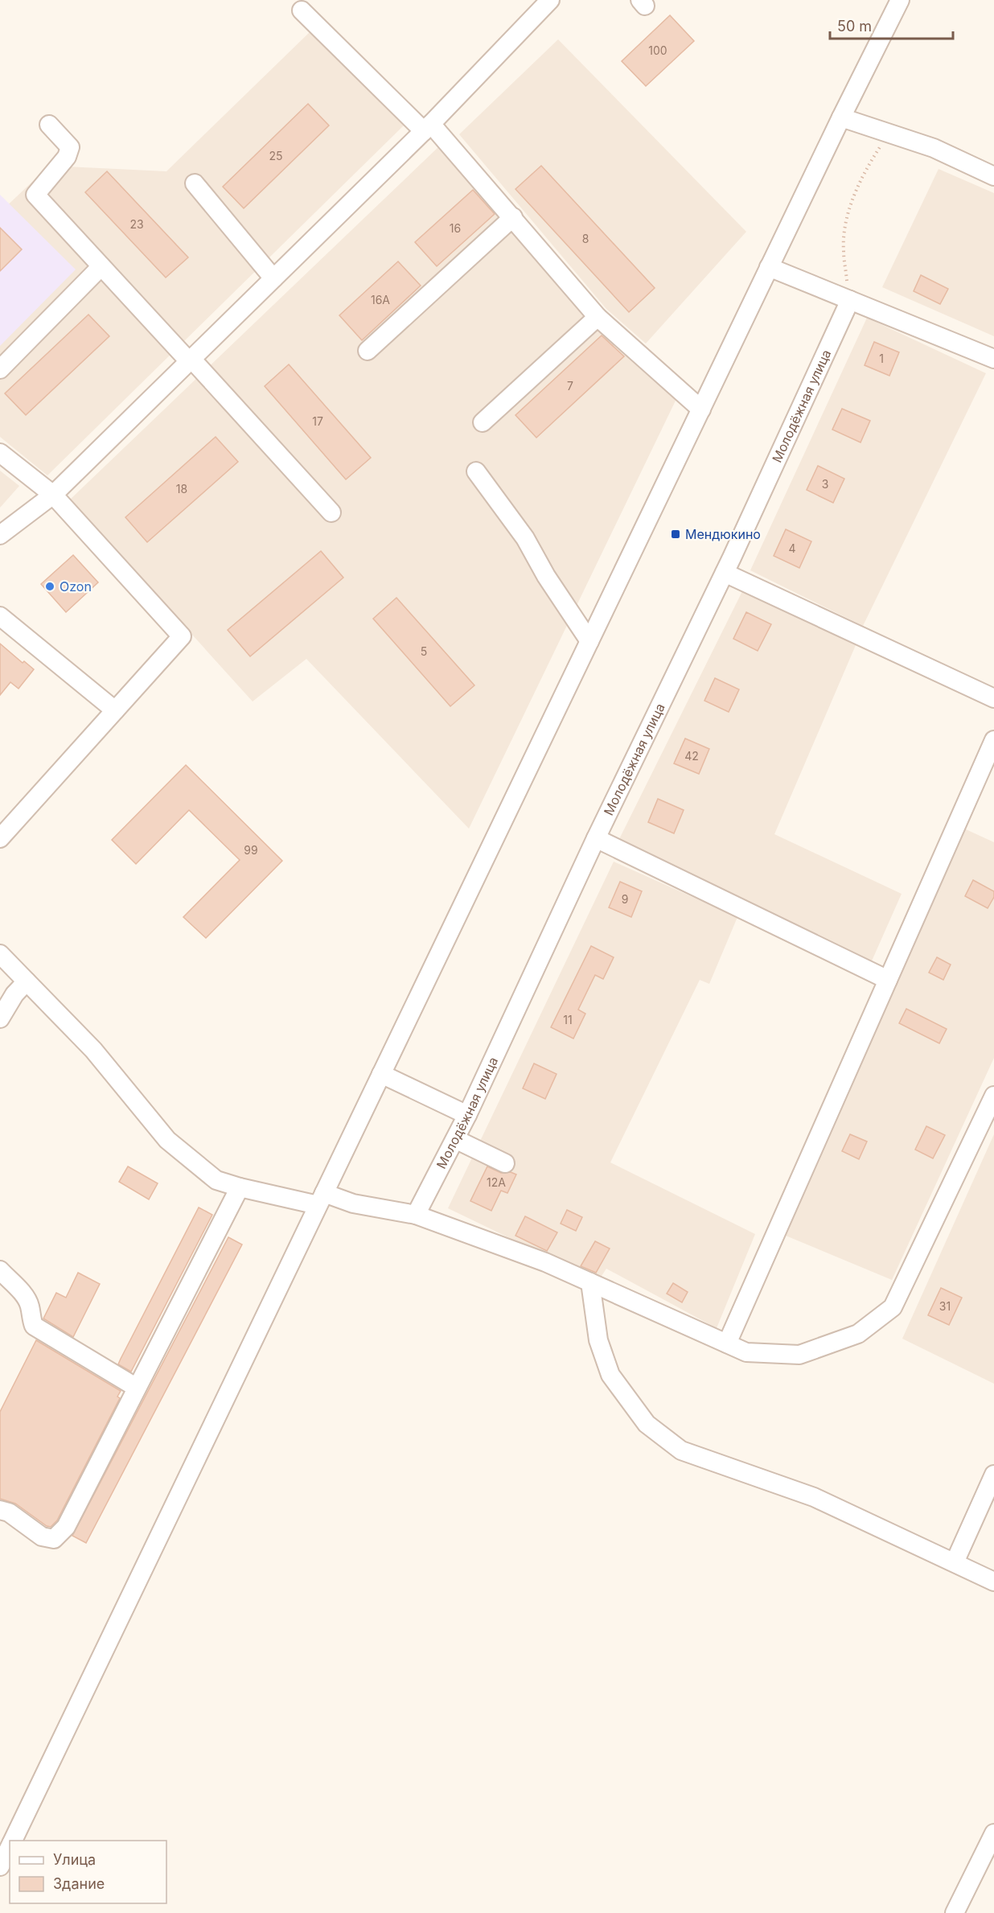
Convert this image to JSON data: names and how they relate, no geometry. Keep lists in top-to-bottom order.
{
  "streets": {
    "street": ["Молодёжная улица"]
  },
  "places": {
    "transit": ["Мендюкино"],
    "other": ["Ozon"]
  },
  "house_numbers": [
    "100",
    "25",
    "23",
    "16",
    "8",
    "16А",
    "1",
    "7",
    "17",
    "3",
    "18",
    "4",
    "5",
    "42",
    "99",
    "9",
    "11",
    "12А",
    "31"
  ],
  "legend": ["Улица", "Здание"],
  "scale_bar": "50 m"
}
